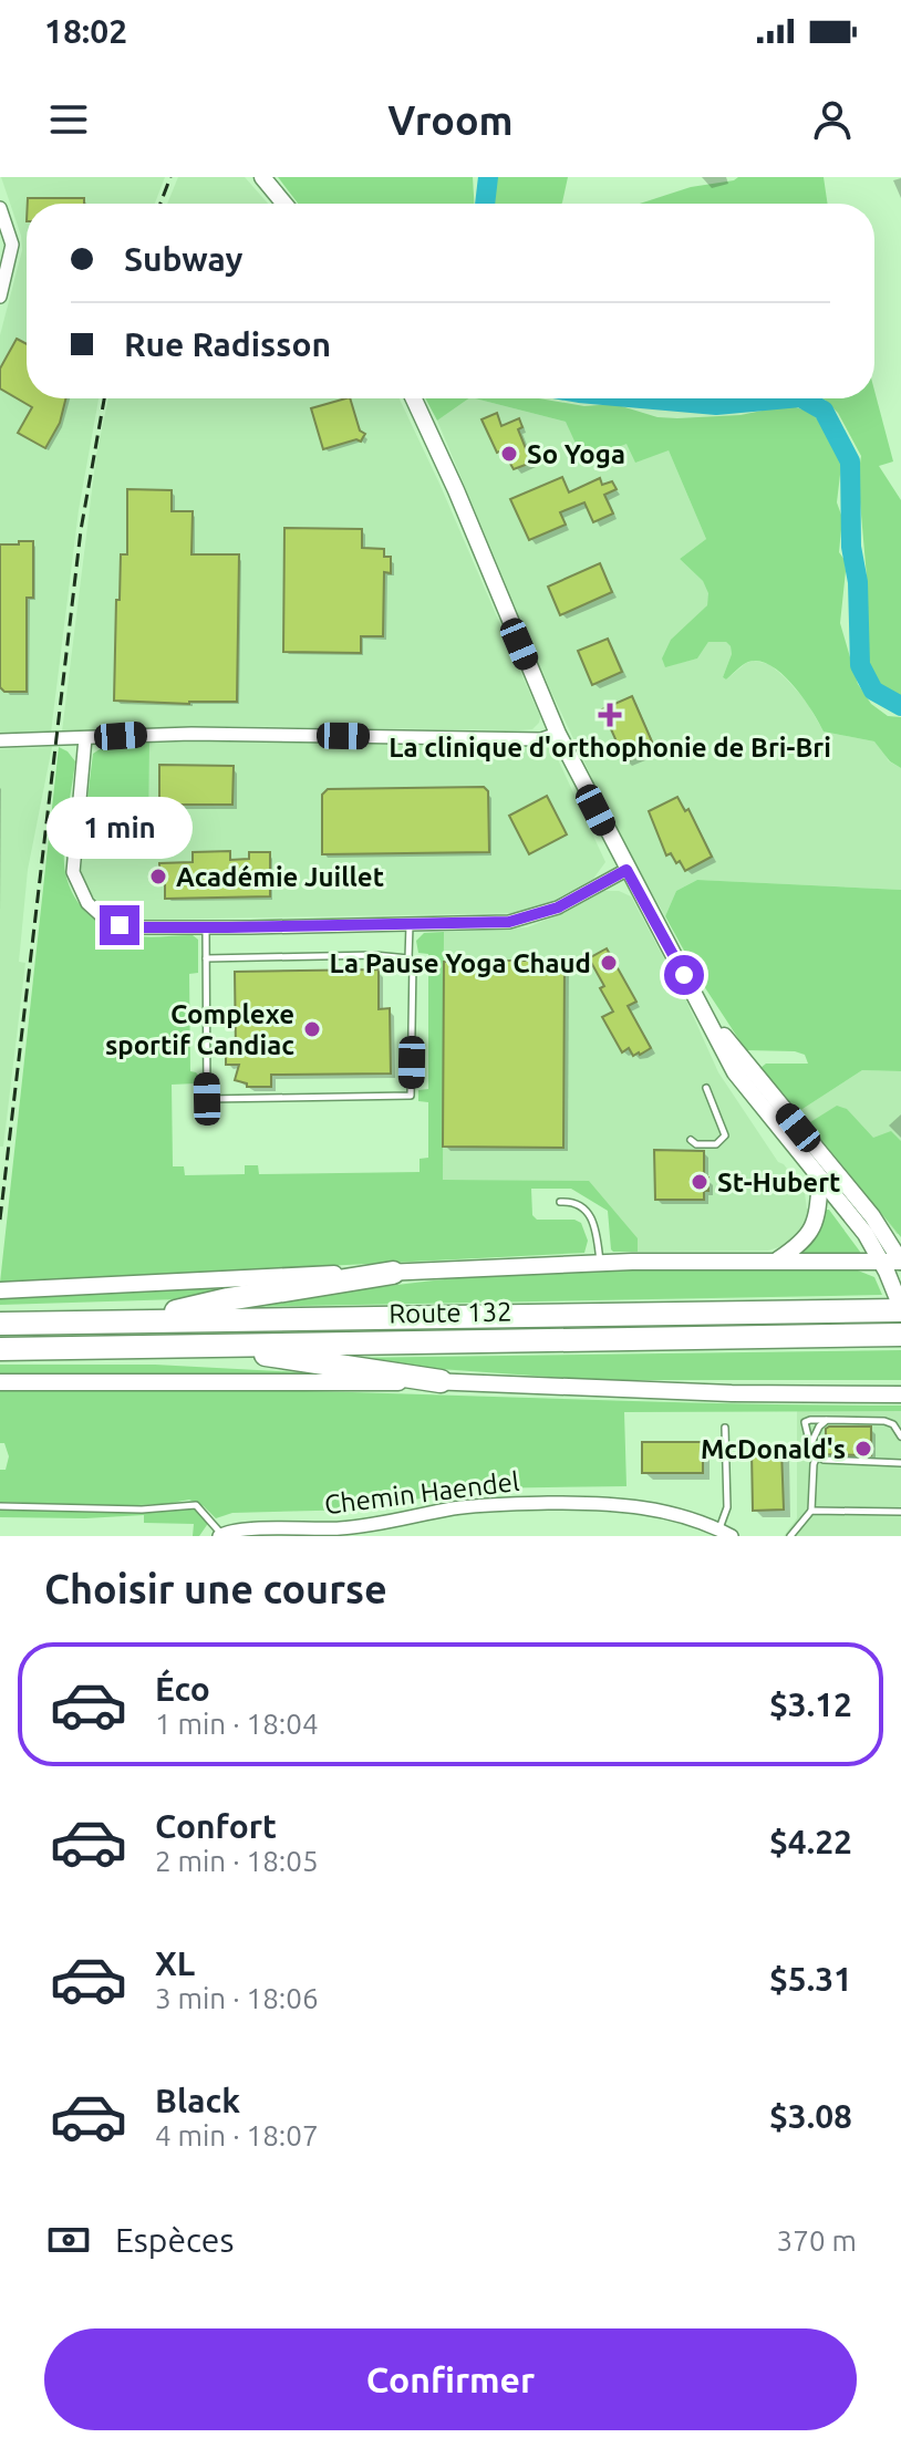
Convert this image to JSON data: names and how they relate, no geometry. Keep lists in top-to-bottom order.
{
  "streets": {
    "highway": ["Route 132"],
    "street": ["Chemin Haendel"]
  },
  "places": {
    "other": [
      "So Yoga",
      "Académie Juillet",
      "La Pause Yoga Chaud",
      "Complexe sportif Candiac",
      "St-Hubert",
      "McDonald's"
    ],
    "health": ["La clinique d'orthophonie de Bri-Bri"]
  },
  "page": {
    "status": "18:02",
    "header": "Vroom",
    "banner": ["Subway", "Rue Radisson"],
    "bubble": "1 min",
    "heading": "Choisir une course",
    "list": [
      {
        "name": "Éco",
        "note": "1 min · 18:04",
        "value": "$3.12"
      },
      {
        "name": "Confort",
        "note": "2 min · 18:05",
        "value": "$4.22"
      },
      {
        "name": "XL",
        "note": "3 min · 18:06",
        "value": "$5.31"
      },
      {
        "name": "Black",
        "note": "4 min · 18:07",
        "value": "$3.08"
      }
    ],
    "pay": ["Espèces", "370 m"],
    "buttons": "Confirmer"
  }
}
